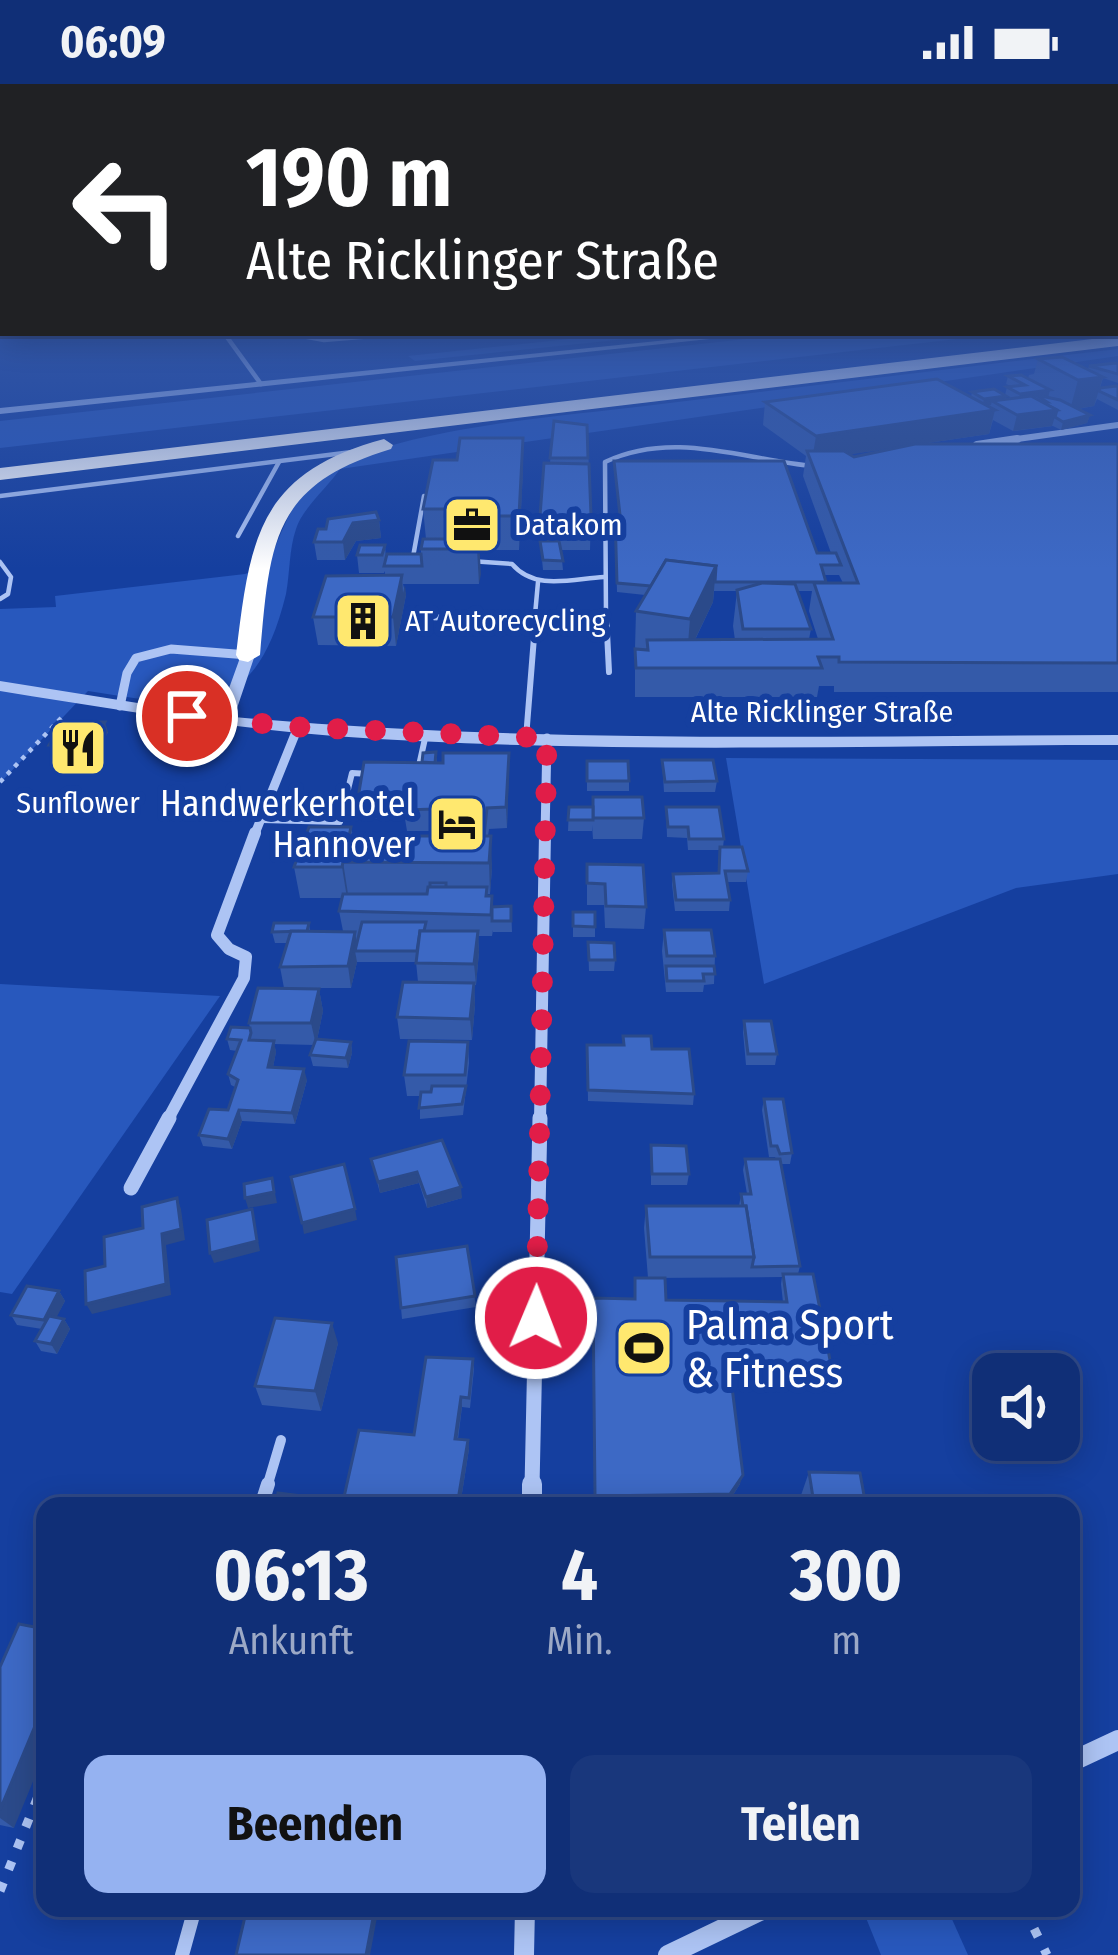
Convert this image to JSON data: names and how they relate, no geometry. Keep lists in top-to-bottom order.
{
  "streets": {
    "street": ["Alte Ricklinger Straße"]
  },
  "places": {
    "office": ["Datakom"],
    "building": ["AT Autorecycling"],
    "restaurant": ["Sunflower"],
    "hotel": ["Handwerkerhotel Hannover"],
    "sports": ["Palma Sport & Fitness"]
  },
  "page": {
    "status": "06:09",
    "turn": ["190 m", "Alte Ricklinger Straße"],
    "eta": [
      "06:13",
      "Ankunft",
      "4",
      "Min.",
      "300",
      "m"
    ],
    "buttons": ["Beenden", "Teilen"]
  }
}
